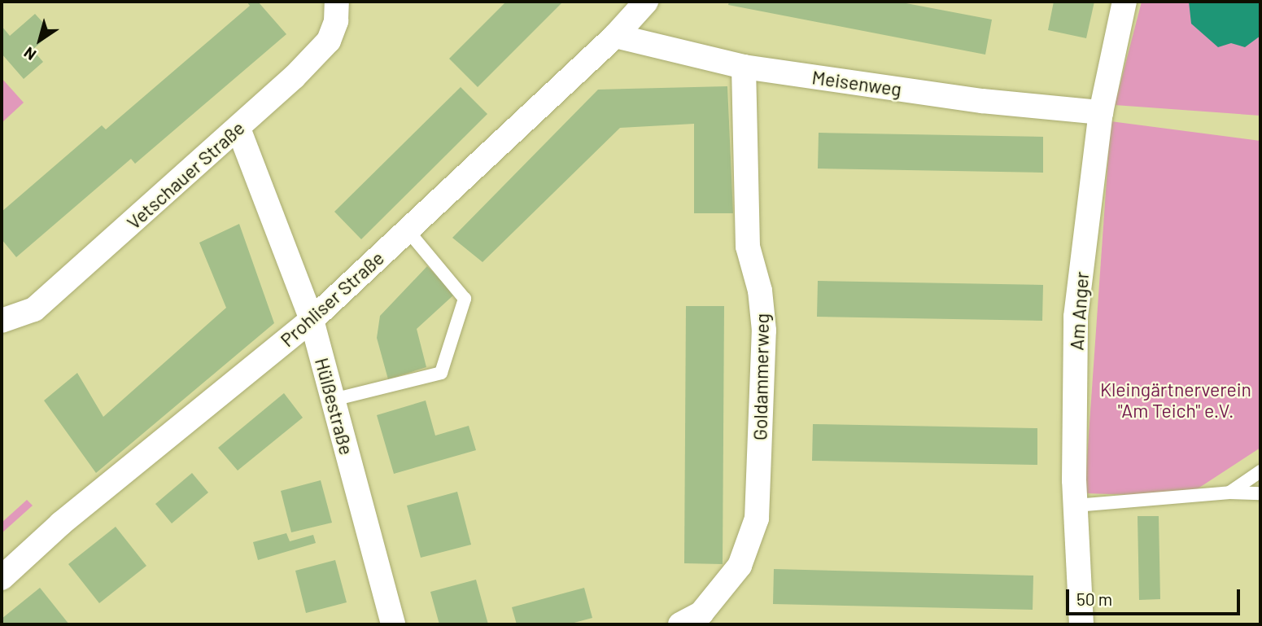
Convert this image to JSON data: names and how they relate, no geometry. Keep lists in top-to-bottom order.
{
  "streets": {
    "street": [
      "Meisenweg",
      "Vetschauer Straße",
      "Prohliser Straße",
      "Am Anger",
      "Goldammerweg",
      "Hülßestraße"
    ]
  },
  "crossings": [
    ["Meisenweg", "Prohliser Straße"],
    ["Meisenweg", "Am Anger"],
    ["Meisenweg", "Goldammerweg"],
    ["Vetschauer Straße", "Hülßestraße"],
    ["Prohliser Straße", "Hülßestraße"]
  ],
  "parks": ["Kleingärtnerverein \"Am Teich\" e.V."],
  "scale_bar": "50 m",
  "north": "bottom left"
}
